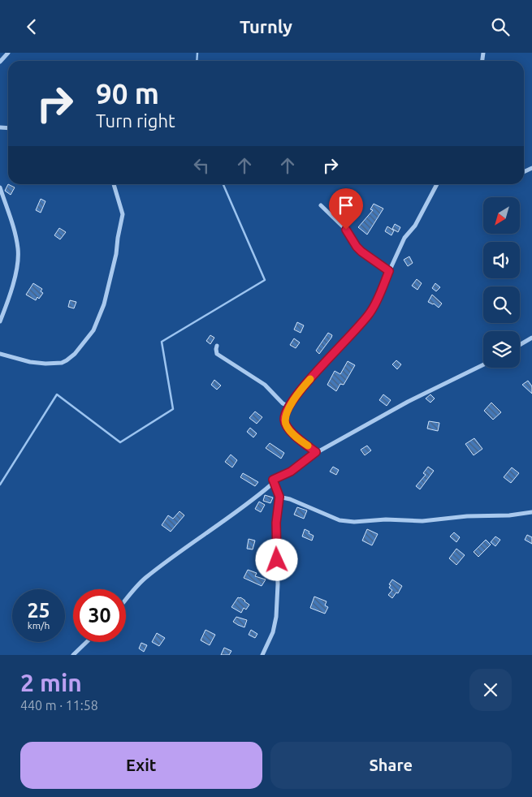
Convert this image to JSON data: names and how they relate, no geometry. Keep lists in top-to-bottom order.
{
  "north": "bottom left",
  "page": {
    "header": "Turnly",
    "turn": ["90 m", "Turn right"],
    "speed": "25 km/h",
    "limit": "30",
    "heading": ["2 min", "440 m · 11:58"],
    "buttons": ["Exit", "Share"]
  }
}
